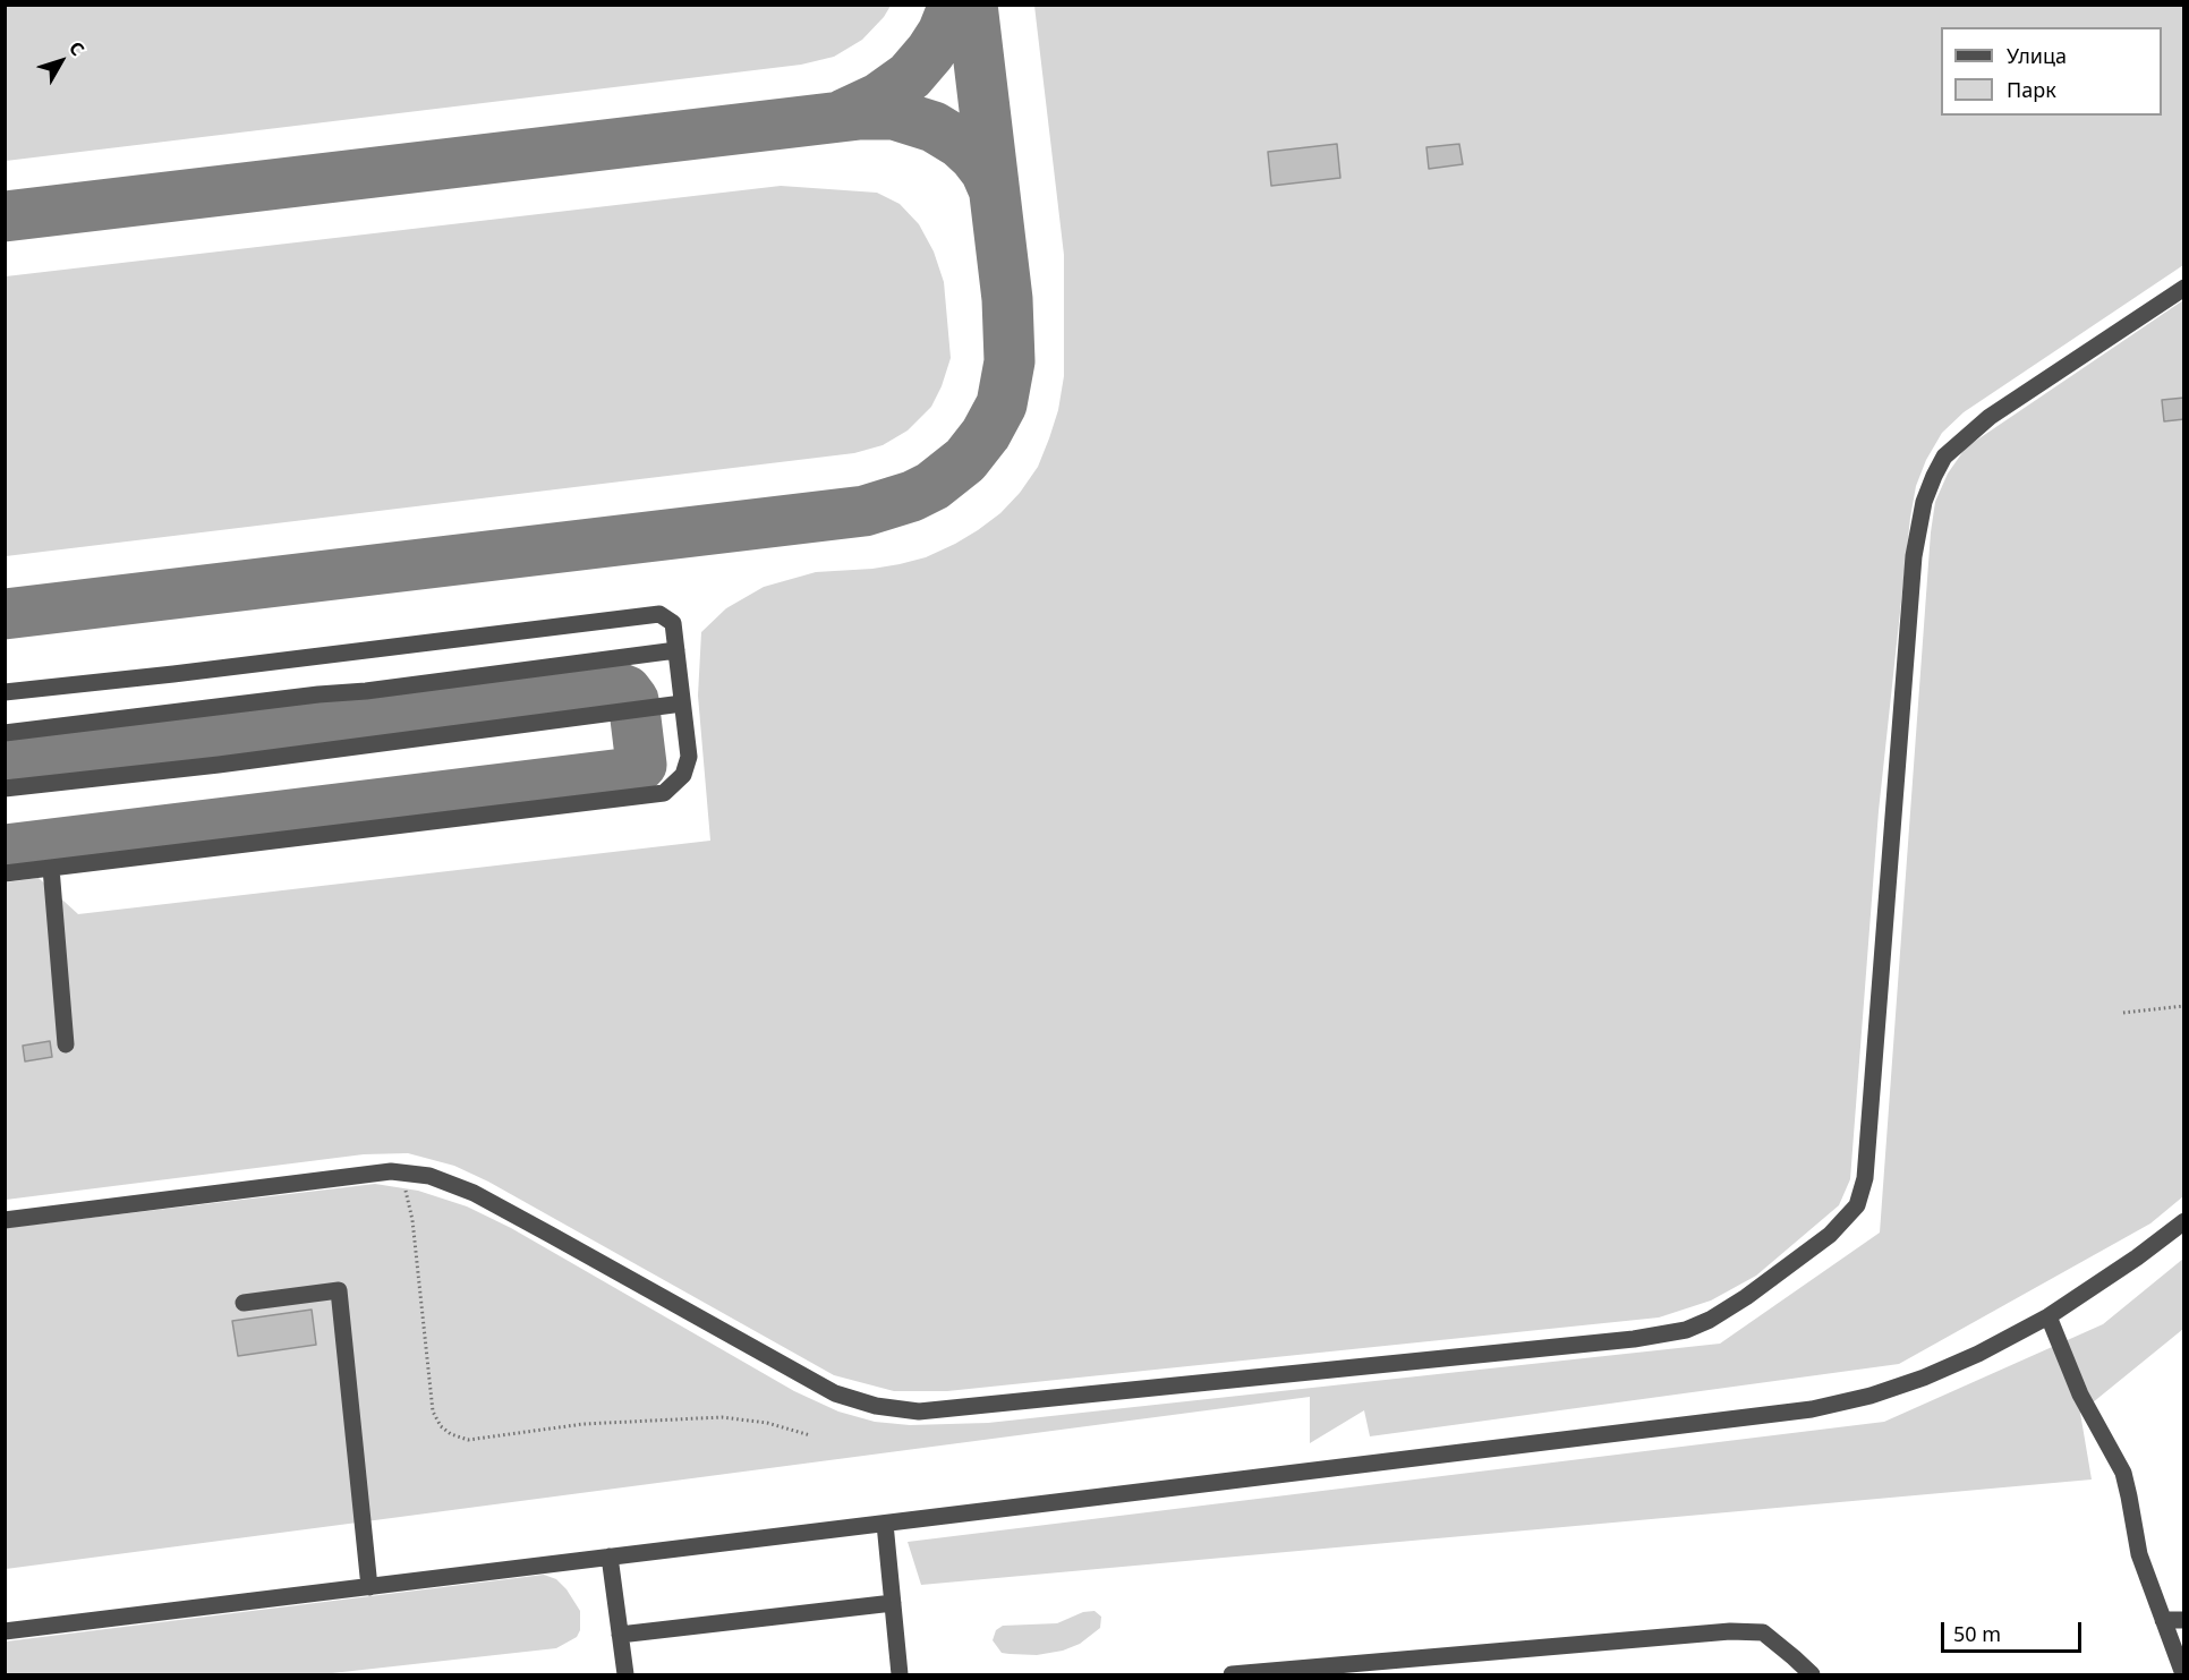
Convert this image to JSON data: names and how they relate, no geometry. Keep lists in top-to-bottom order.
{
  "legend": ["Улица", "Парк"],
  "scale_bar": "50 m",
  "north": "top right"
}
